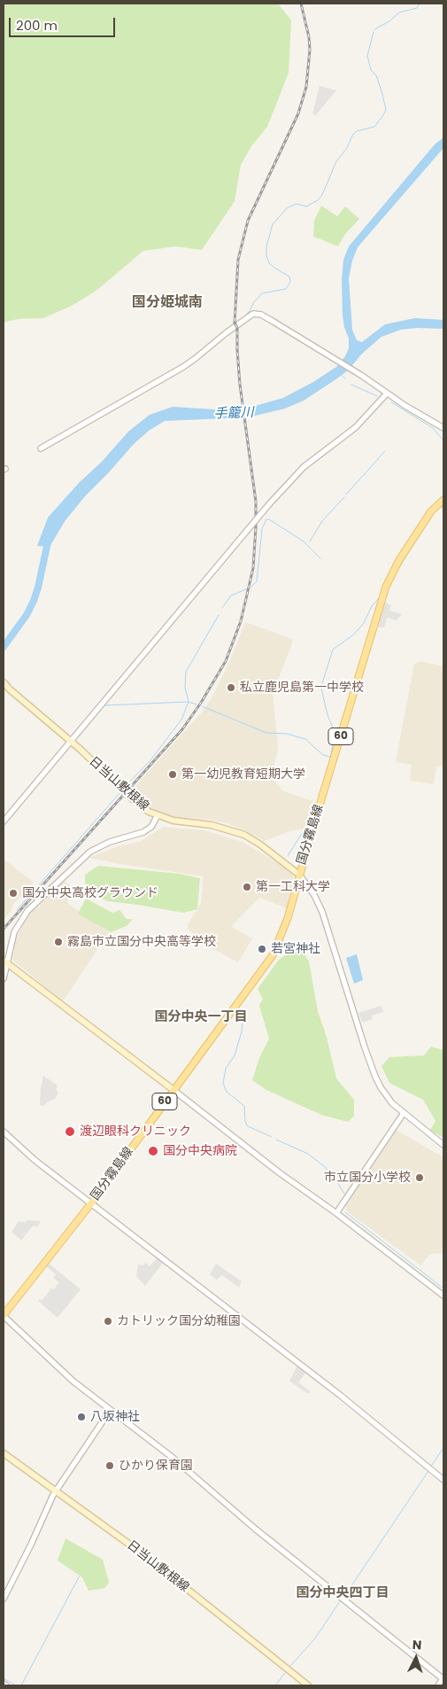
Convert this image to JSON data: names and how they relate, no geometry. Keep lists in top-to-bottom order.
{
  "streets": {
    "main road": ["60", "日当山敷根線", "国分霧島線"]
  },
  "crossings": [
    ["日当山敷根線", "国分霧島線"]
  ],
  "districts": ["国分姫城南", "国分中央一丁目", "国分中央四丁目"],
  "water": ["手籠川"],
  "places": [
    "私立鹿児島第一中学校",
    "第一幼児教育短期大学",
    "第一工科大学",
    "国分中央高校グラウンド",
    "霧島市立国分中央高等学校",
    "若宮神社",
    "渡辺眼科クリニック",
    "国分中央病院",
    "市立国分小学校",
    "カトリック国分幼稚園",
    "八坂神社",
    "ひかり保育園"
  ],
  "scale_bar": "200 m",
  "north": "top"
}
